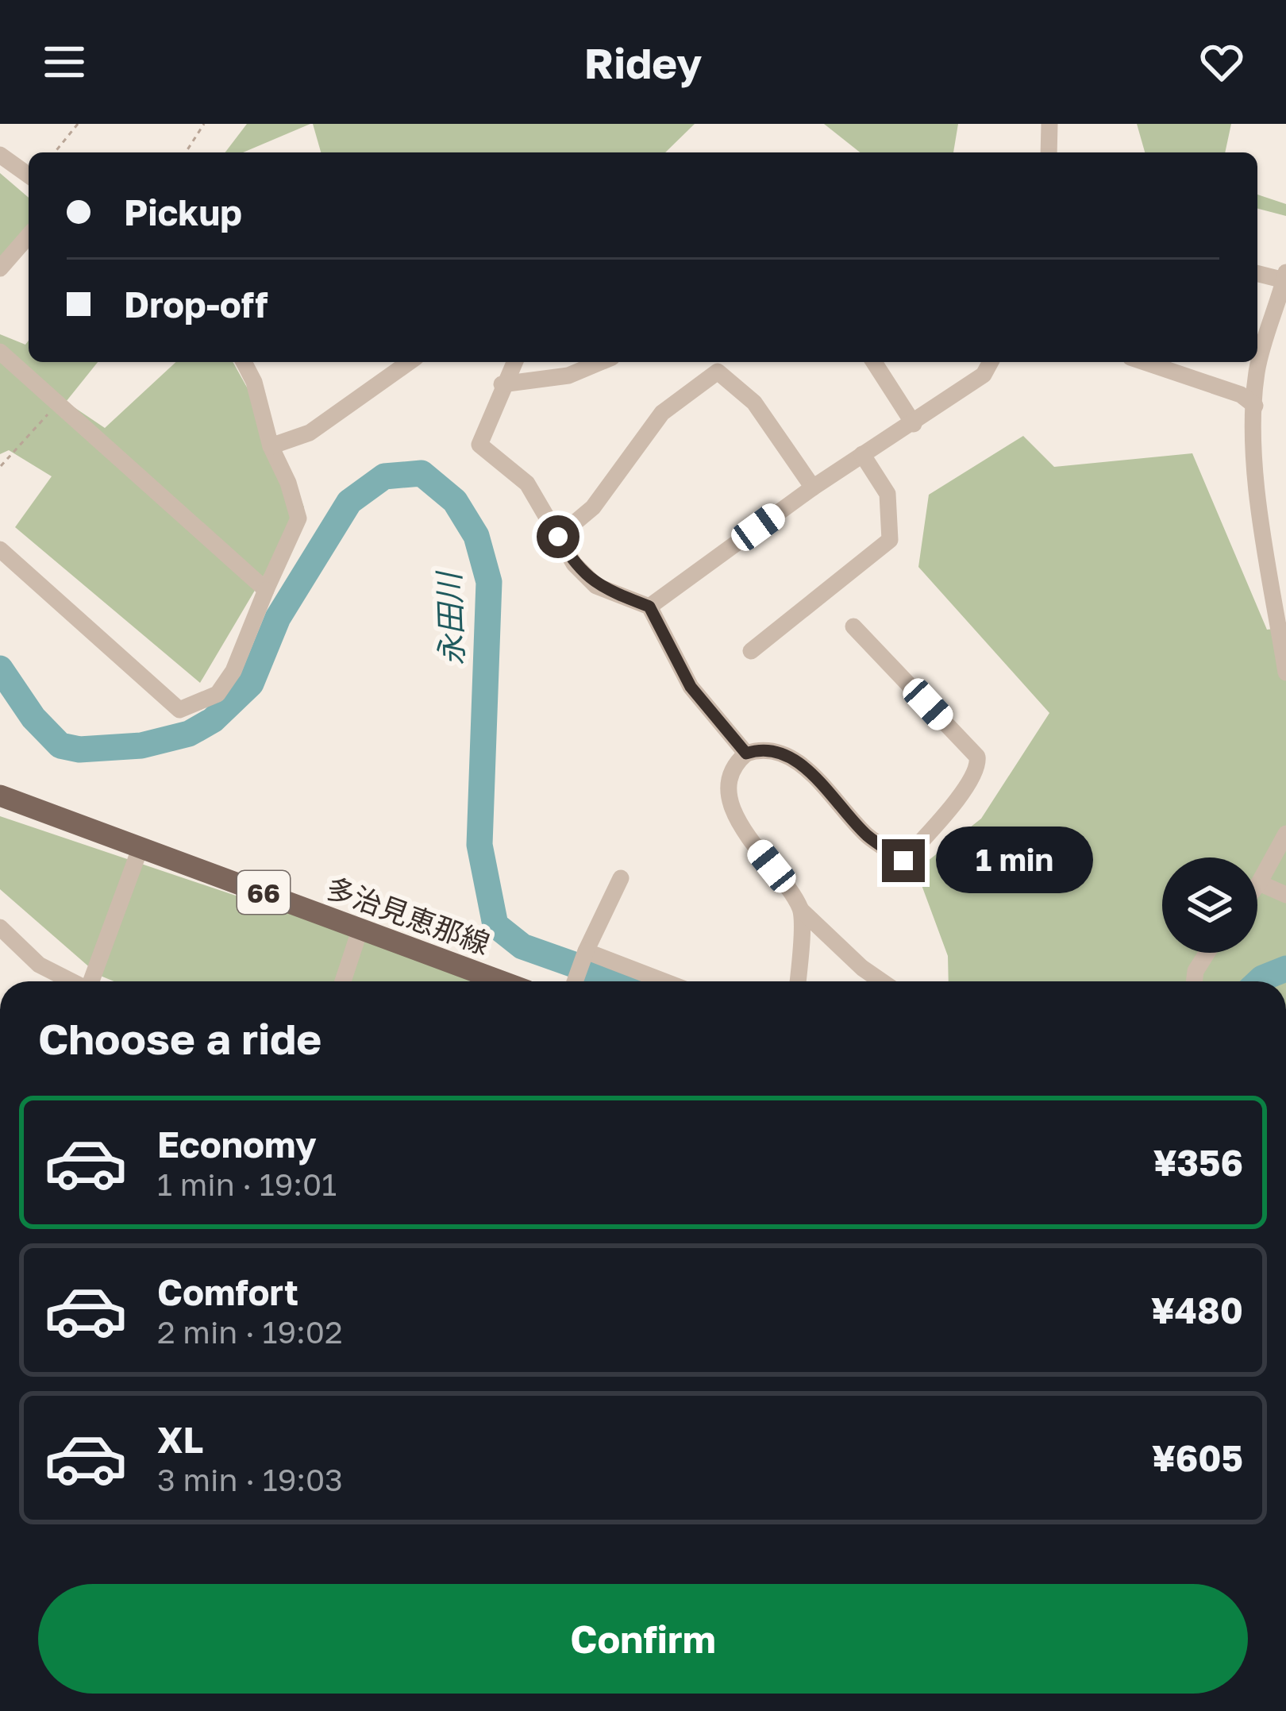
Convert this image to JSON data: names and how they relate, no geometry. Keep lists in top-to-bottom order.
{
  "streets": {
    "main road": ["66", "多治見恵那線"]
  },
  "water": ["永田川"],
  "page": {
    "header": "Ridey",
    "banner": ["Pickup", "Drop-off"],
    "bubble": "1 min",
    "heading": "Choose a ride",
    "list": [
      {
        "name": "Economy",
        "note": "1 min · 19:01",
        "value": "¥356"
      },
      {
        "name": "Comfort",
        "note": "2 min · 19:02",
        "value": "¥480"
      },
      {
        "name": "XL",
        "note": "3 min · 19:03",
        "value": "¥605"
      }
    ],
    "buttons": "Confirm"
  }
}
